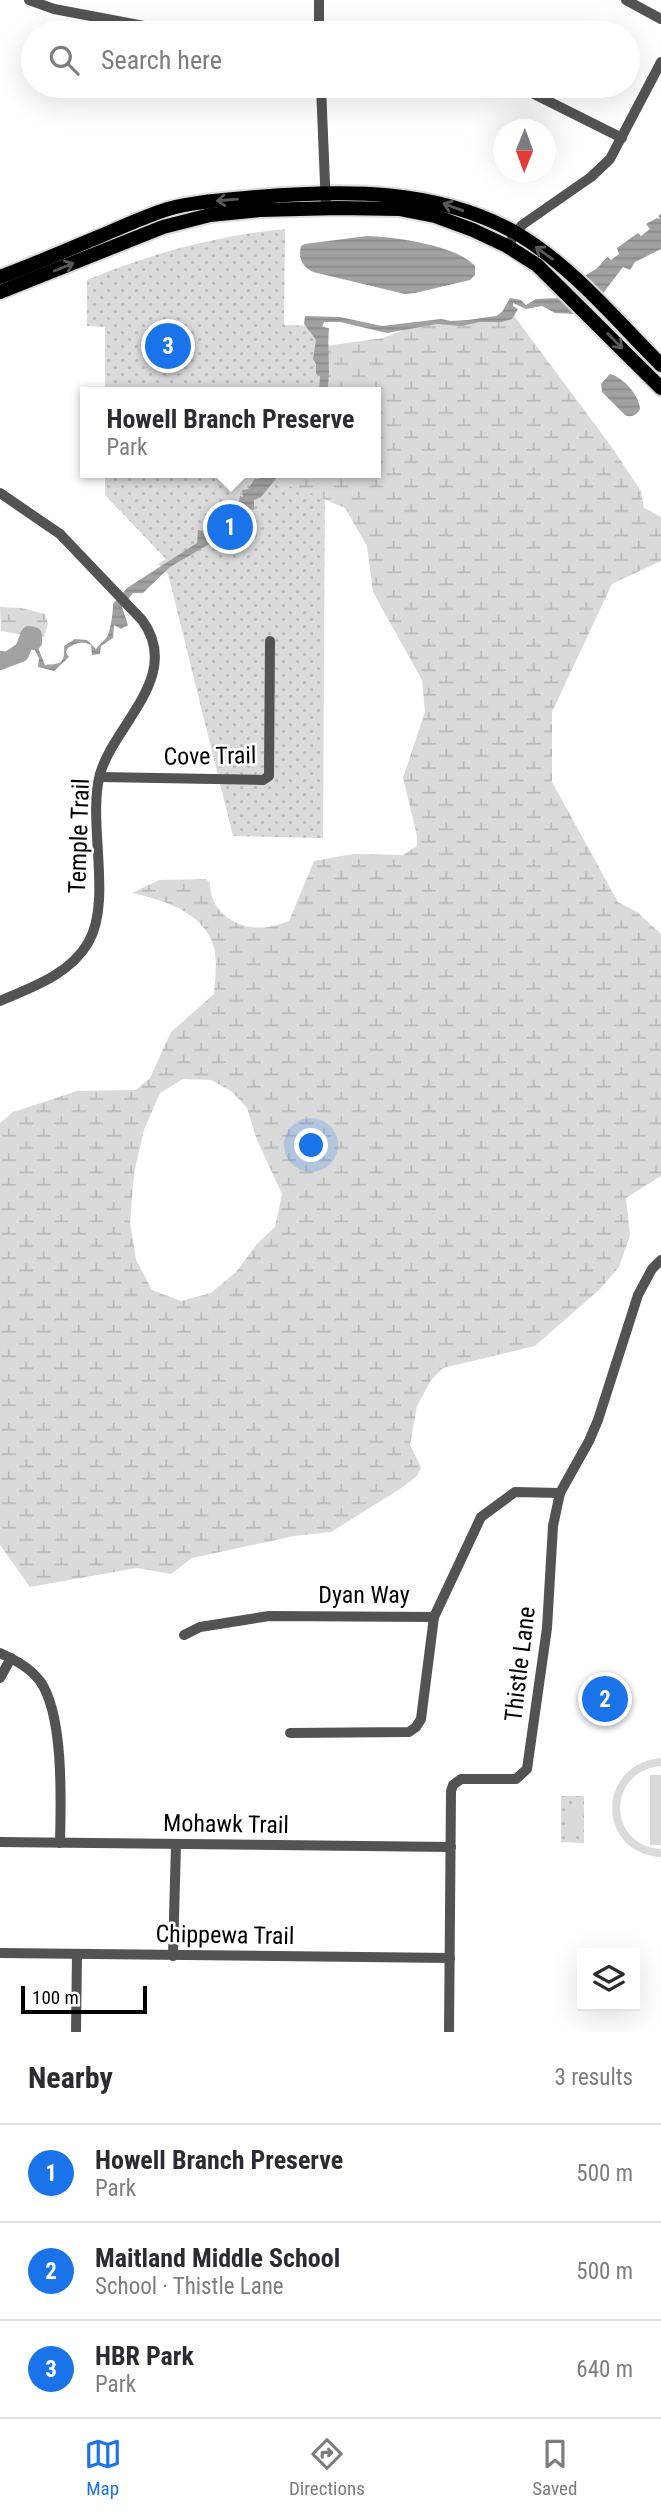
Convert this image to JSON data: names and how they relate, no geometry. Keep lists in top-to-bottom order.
{
  "streets": {
    "street": [
      "Cove Trail",
      "Temple Trail",
      "Dyan Way",
      "Thistle Lane",
      "Mohawk Trail",
      "Chippewa Trail"
    ]
  },
  "crossings": [
    ["Cove Trail", "Temple Trail"],
    ["Dyan Way", "Thistle Lane"],
    ["Thistle Lane", "Mohawk Trail"],
    ["Thistle Lane", "Chippewa Trail"]
  ],
  "scale_bar": "100 m",
  "north": "bottom",
  "page": {
    "search": "Search here",
    "pins": ["3", "1", "2"],
    "popup": ["Howell Branch Preserve", "Park"],
    "scale": "100 m",
    "heading": ["Nearby", "3 results"],
    "list": [
      {
        "mark": "1",
        "name": "Howell Branch Preserve",
        "note": "Park",
        "value": "500 m"
      },
      {
        "mark": "2",
        "name": "Maitland Middle School",
        "note": "School · Thistle Lane",
        "value": "500 m"
      },
      {
        "mark": "3",
        "name": "HBR Park",
        "note": "Park",
        "value": "640 m"
      }
    ],
    "nav": ["Map", "Directions", "Saved"]
  }
}
